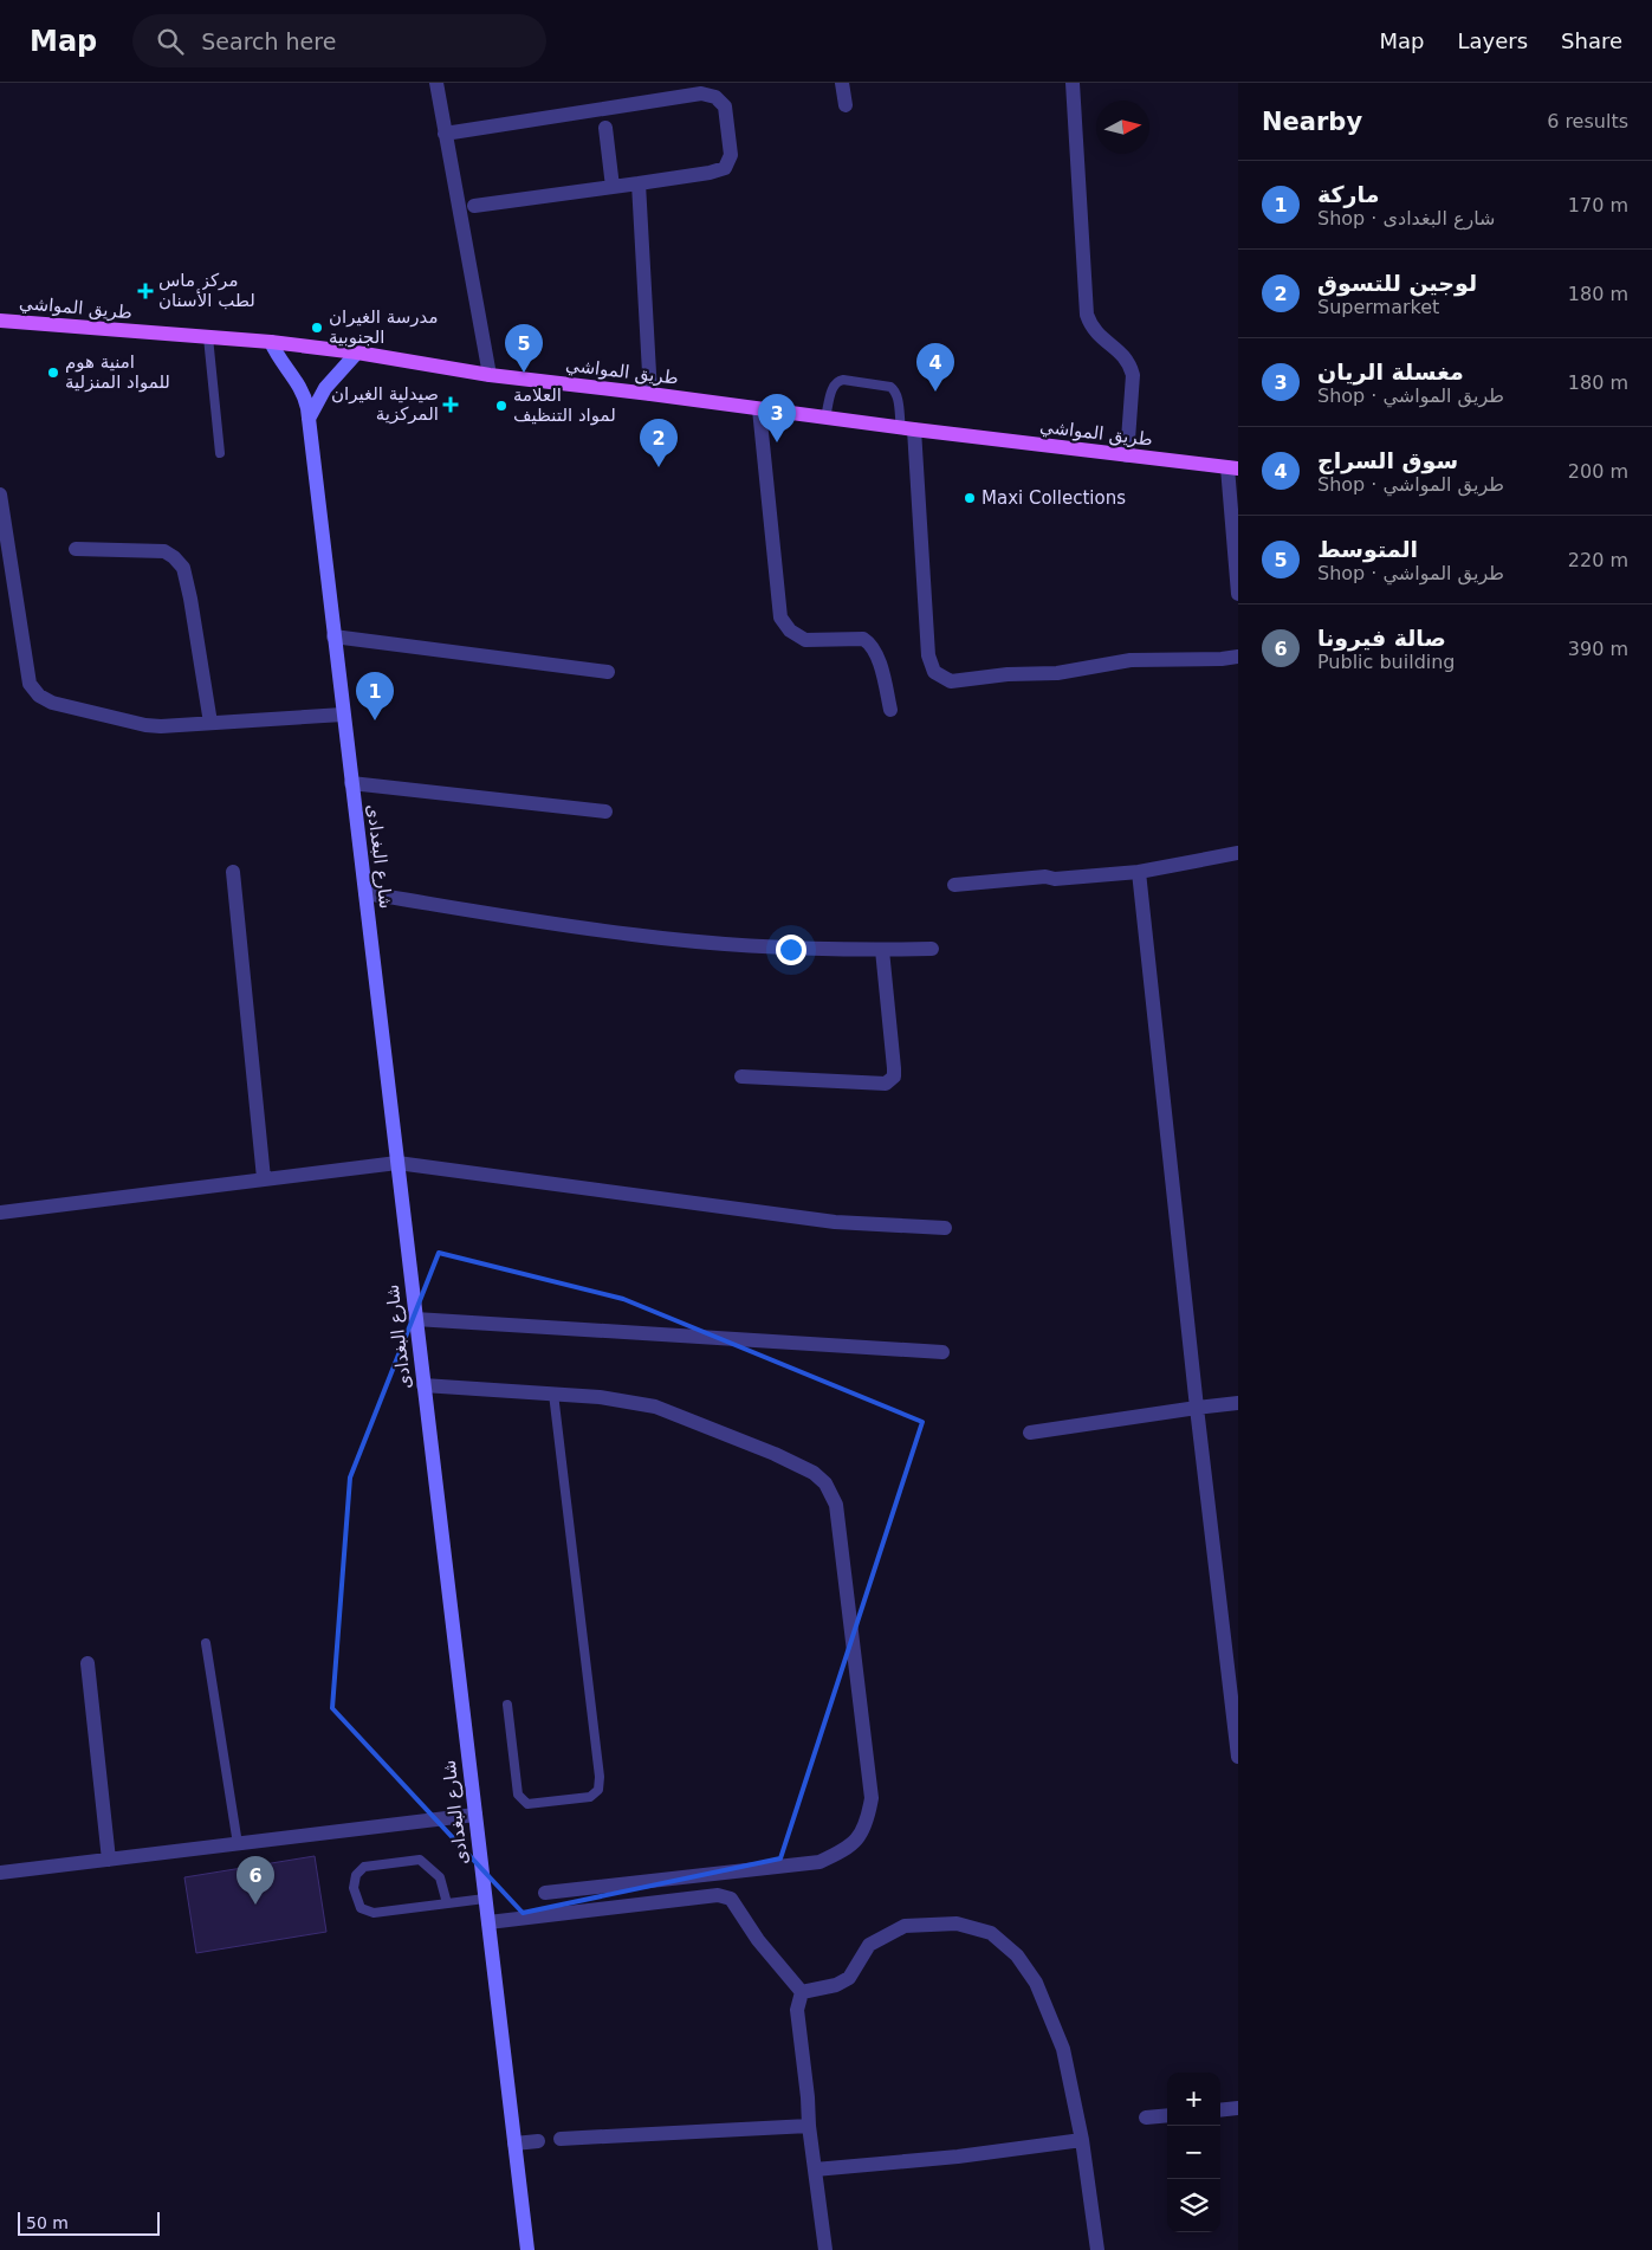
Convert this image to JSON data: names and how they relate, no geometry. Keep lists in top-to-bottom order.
{
  "streets": {
    "main road": ["طريق المواشي"],
    "street": ["شارع البغدادى"]
  },
  "crossings": [
    ["طريق المواشي", "شارع البغدادى"]
  ],
  "places": {
    "health": ["مركز ماس لطب الأسنان", "صيدلية الغيران المركزية"],
    "other": [
      "مدرسة الغيران الجنوبية",
      "امنية هوم للمواد المنزلية",
      "العلامة لمواد التنظيف",
      "Maxi Collections"
    ]
  },
  "scale_bar": "50 m",
  "north": "right",
  "page": {
    "header": "Map",
    "search": "Search here",
    "nav": ["Map", "Layers", "Share"],
    "heading": ["Nearby", "6 results"],
    "list": [
      {
        "mark": "1",
        "name": "ماركة",
        "note": "Shop · شارع البغدادى",
        "value": "170 m"
      },
      {
        "mark": "2",
        "name": "لوجين للتسوق",
        "note": "Supermarket",
        "value": "180 m"
      },
      {
        "mark": "3",
        "name": "مغسلة الريان",
        "note": "Shop · طريق المواشي",
        "value": "180 m"
      },
      {
        "mark": "4",
        "name": "سوق السراج",
        "note": "Shop · طريق المواشي",
        "value": "200 m"
      },
      {
        "mark": "5",
        "name": "المتوسط",
        "note": "Shop · طريق المواشي",
        "value": "220 m"
      },
      {
        "mark": "6",
        "name": "صالة فيرونا",
        "note": "Public building",
        "value": "390 m"
      }
    ],
    "pins": [
      "5",
      "4",
      "3",
      "2",
      "1",
      "6"
    ],
    "map_buttons": ["+", "−"],
    "scale": "50 m"
  }
}
